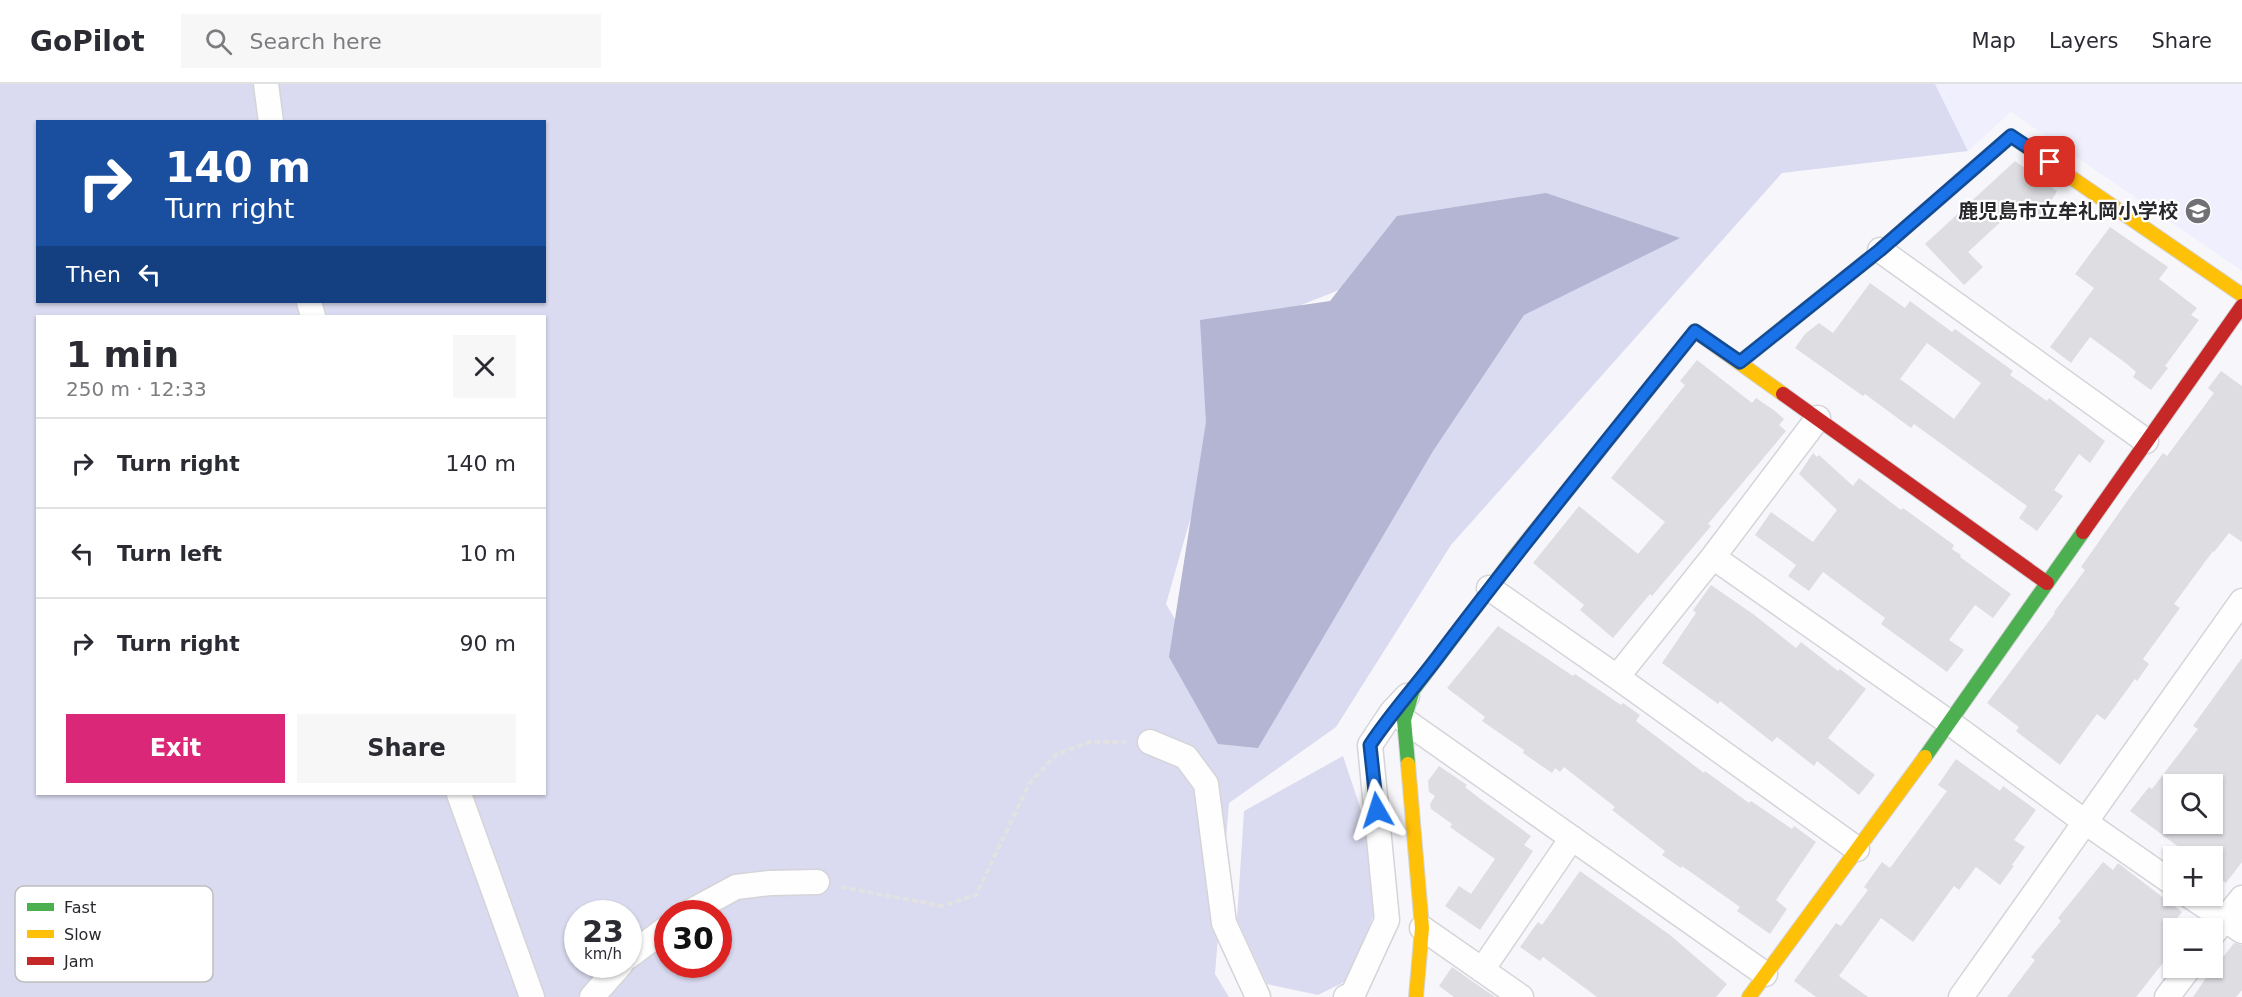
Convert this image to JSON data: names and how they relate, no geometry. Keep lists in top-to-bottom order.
{
  "places": {
    "school or university": ["鹿児島市立牟礼岡小学校"]
  },
  "legend": ["Fast", "Slow", "Jam"],
  "page": {
    "header": "GoPilot",
    "search": "Search here",
    "nav": ["Map", "Layers", "Share"],
    "turn": ["140 m", "Turn right"],
    "then": "Then",
    "heading": ["1 min", "250 m · 12:33"],
    "list": [
      {
        "name": "Turn right",
        "value": "140 m"
      },
      {
        "name": "Turn left",
        "value": "10 m"
      },
      {
        "name": "Turn right",
        "value": "90 m"
      }
    ],
    "buttons": ["Exit", "Share"],
    "map_buttons": ["+", "−"],
    "speed": "23 km/h",
    "limit": "30"
  }
}
